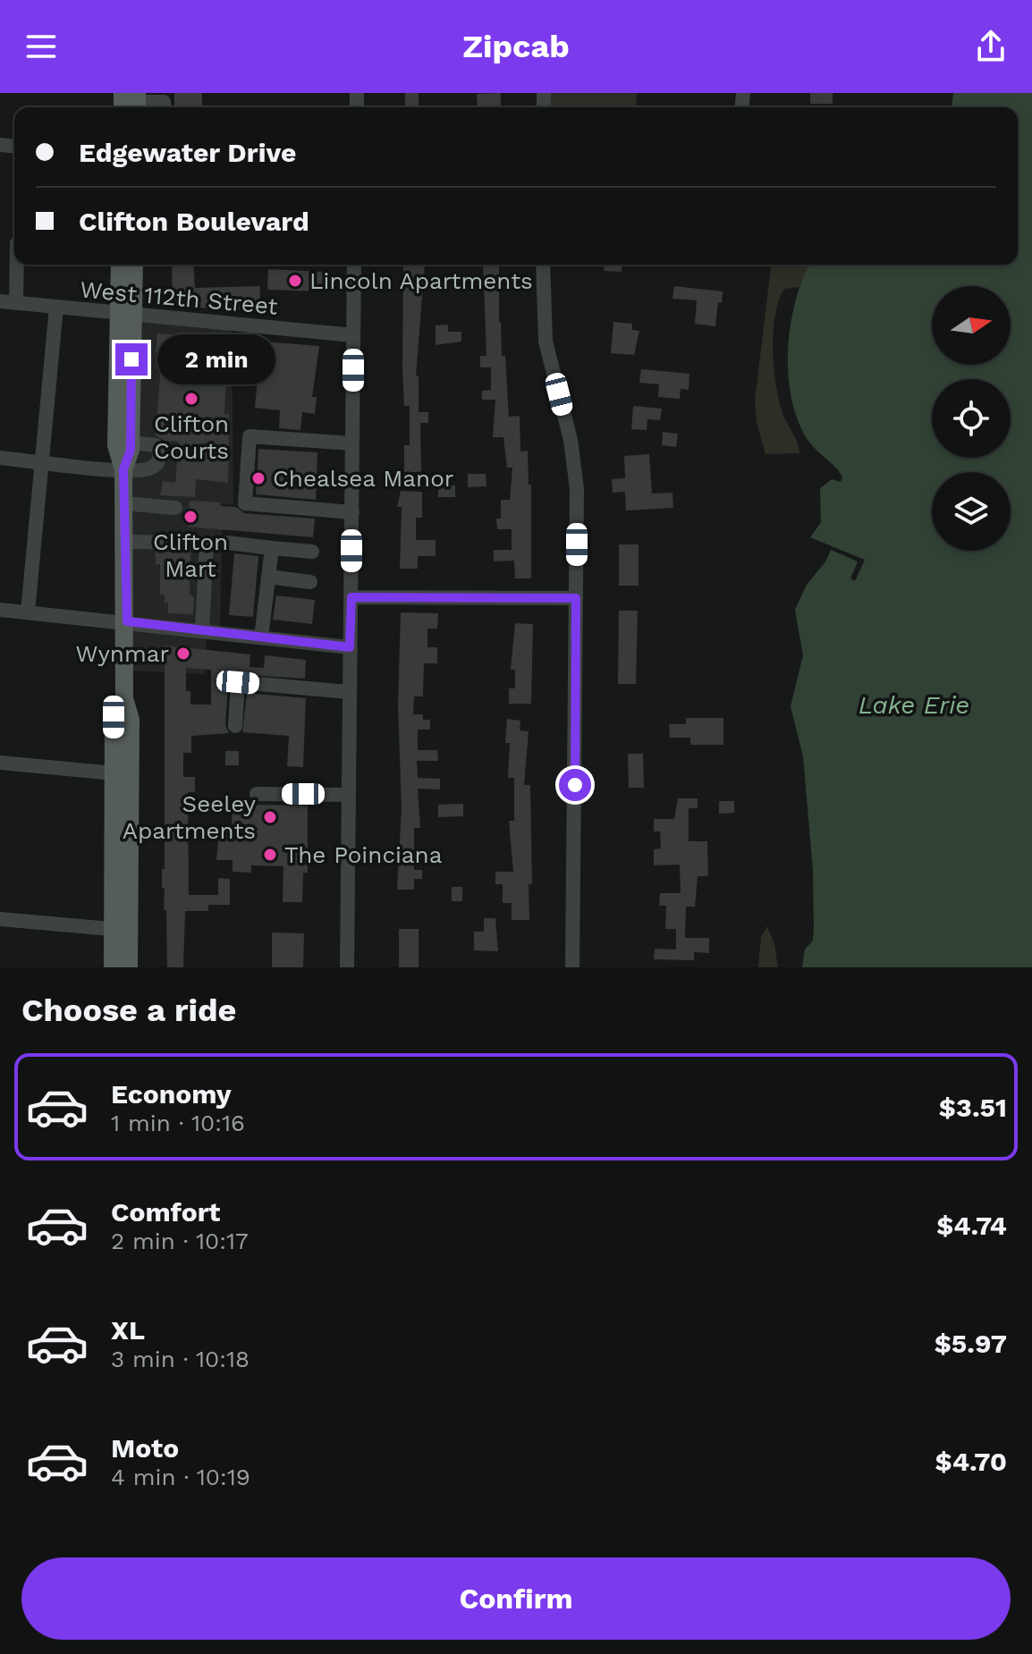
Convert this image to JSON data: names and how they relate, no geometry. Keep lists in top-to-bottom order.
{
  "streets": {
    "street": ["West 112th Street"]
  },
  "water": ["Lake Erie"],
  "places": [
    "Lincoln Apartments",
    "Clifton Courts",
    "Chealsea Manor",
    "Clifton Mart",
    "Wynmar",
    "Seeley Apartments",
    "The Poinciana"
  ],
  "north": "right",
  "page": {
    "header": "Zipcab",
    "banner": ["Edgewater Drive", "Clifton Boulevard"],
    "bubble": "2 min",
    "heading": "Choose a ride",
    "list": [
      {
        "name": "Economy",
        "note": "1 min · 10:16",
        "value": "$3.51"
      },
      {
        "name": "Comfort",
        "note": "2 min · 10:17",
        "value": "$4.74"
      },
      {
        "name": "XL",
        "note": "3 min · 10:18",
        "value": "$5.97"
      },
      {
        "name": "Moto",
        "note": "4 min · 10:19",
        "value": "$4.70"
      }
    ],
    "buttons": "Confirm"
  }
}
